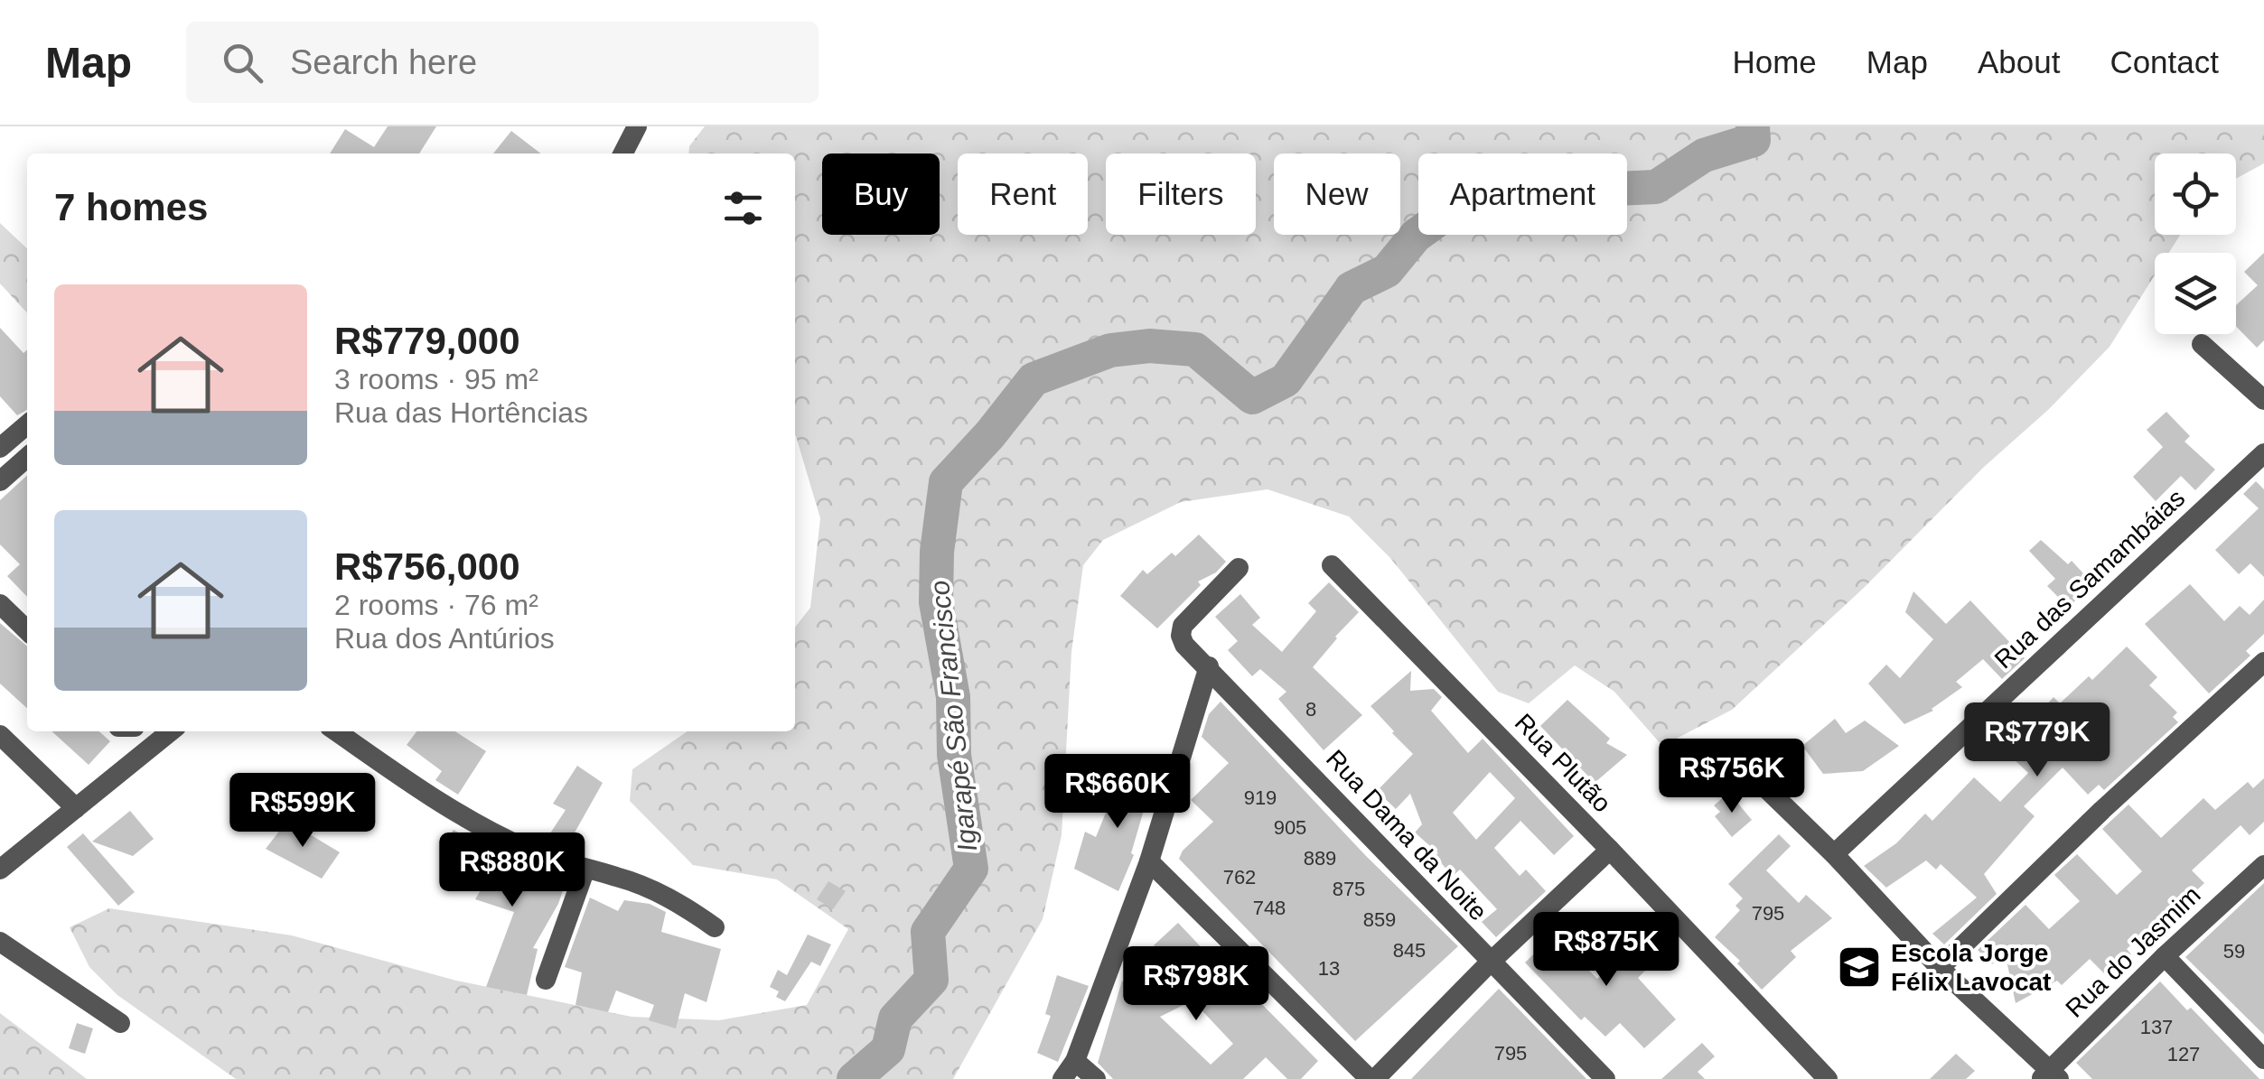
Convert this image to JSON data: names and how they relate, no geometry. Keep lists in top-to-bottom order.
{
  "streets": {
    "street": [
      "Rua das Samambáias",
      "Rua Plutão",
      "Rua Dama da Noite",
      "Rua do Jasmim"
    ]
  },
  "water": ["Igarapé São Francisco"],
  "places": {
    "school or university": ["Escola Jorge Félix Lavocat"]
  },
  "house_numbers": [
    "8",
    "919",
    "905",
    "889",
    "762",
    "875",
    "748",
    "795",
    "859",
    "845",
    "59",
    "13",
    "137",
    "795",
    "127"
  ],
  "page": {
    "header": "Map",
    "search": "Search here",
    "nav": [
      "Home",
      "Map",
      "About",
      "Contact"
    ],
    "chip": [
      "Buy",
      "Rent",
      "Filters",
      "New",
      "Apartment"
    ],
    "heading": "7 homes",
    "list": [
      {
        "name": "R$779,000",
        "note": "3 rooms · 95 m² · Rua das Hortências"
      },
      {
        "name": "R$756,000",
        "note": "2 rooms · 76 m² · Rua dos Antúrios"
      }
    ],
    "price": [
      "R$779K",
      "R$756K",
      "R$660K",
      "R$599K",
      "R$880K",
      "R$875K",
      "R$798K"
    ]
  }
}
